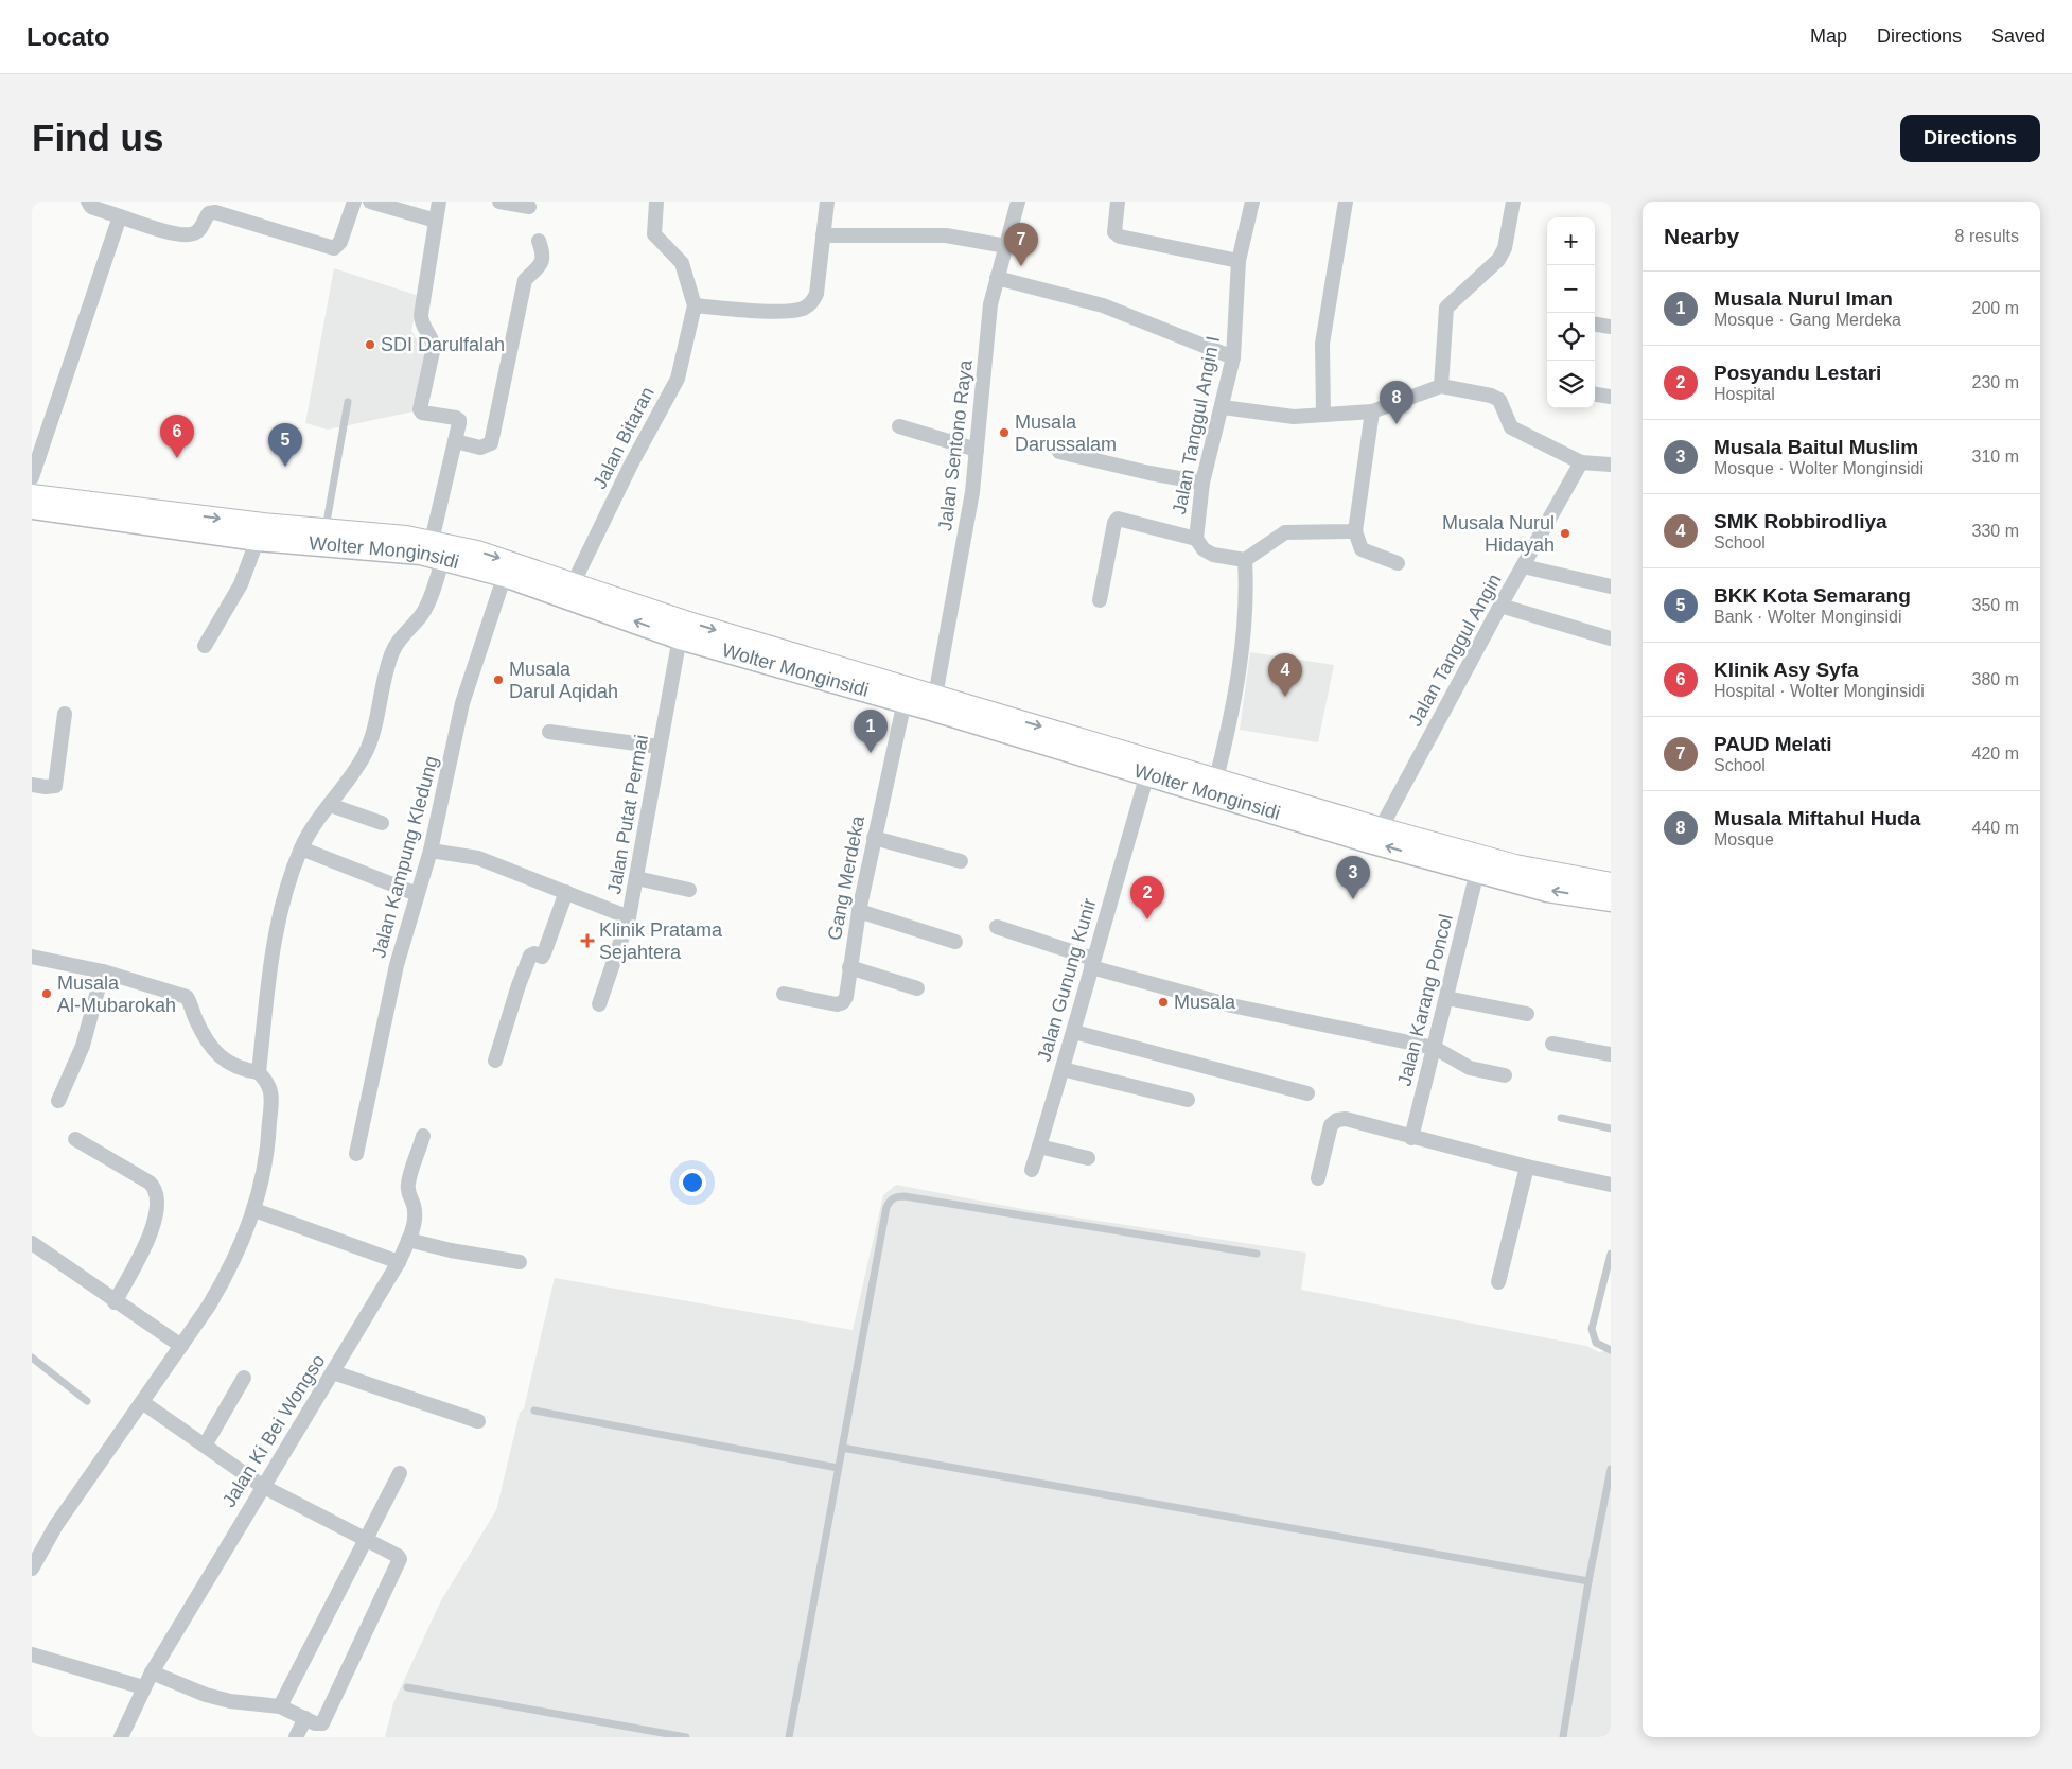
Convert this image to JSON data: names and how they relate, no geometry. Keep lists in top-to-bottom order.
{
  "streets": {
    "main road": ["Wolter Monginsidi"],
    "street": [
      "Jalan Tanggul Angin I",
      "Jalan Bitaran",
      "Jalan Sentono Raya",
      "Jalan Tanggul Angin",
      "Jalan Putat Permai",
      "Jalan Kampung Kledung",
      "Gang Merdeka",
      "Jalan Gunung Kunir",
      "Jalan Karang Poncol",
      "Jalan Ki Bei Wongso"
    ]
  },
  "crossings": [
    ["Jalan Bitaran", "Wolter Monginsidi"],
    ["Jalan Sentono Raya", "Wolter Monginsidi"],
    ["Wolter Monginsidi", "Jalan Tanggul Angin"],
    ["Wolter Monginsidi", "Jalan Putat Permai"],
    ["Wolter Monginsidi", "Jalan Kampung Kledung"],
    ["Wolter Monginsidi", "Gang Merdeka"],
    ["Wolter Monginsidi", "Jalan Gunung Kunir"],
    ["Wolter Monginsidi", "Jalan Karang Poncol"],
    ["Jalan Putat Permai", "Jalan Kampung Kledung"]
  ],
  "places": {
    "other": [
      "SDI Darulfalah",
      "Musala Darussalam",
      "Musala Nurul Hidayah",
      "Musala Darul Aqidah",
      "Musala Al-Mubarokah",
      "Musala"
    ],
    "health": ["Klinik Pratama Sejahtera"]
  },
  "page": {
    "header": "Locato",
    "nav": ["Map", "Directions", "Saved"],
    "buttons": "Directions",
    "title": "Find us",
    "heading": ["Nearby", "8 results"],
    "map_buttons": ["+", "−"],
    "pins": [
      "7",
      "8",
      "6",
      "5",
      "4",
      "1",
      "3",
      "2"
    ],
    "list": [
      {
        "mark": "1",
        "name": "Musala Nurul Iman",
        "note": "Mosque · Gang Merdeka",
        "value": "200 m"
      },
      {
        "mark": "2",
        "name": "Posyandu Lestari",
        "note": "Hospital",
        "value": "230 m"
      },
      {
        "mark": "3",
        "name": "Musala Baitul Muslim",
        "note": "Mosque · Wolter Monginsidi",
        "value": "310 m"
      },
      {
        "mark": "4",
        "name": "SMK Robbirodliya",
        "note": "School",
        "value": "330 m"
      },
      {
        "mark": "5",
        "name": "BKK Kota Semarang",
        "note": "Bank · Wolter Monginsidi",
        "value": "350 m"
      },
      {
        "mark": "6",
        "name": "Klinik Asy Syfa",
        "note": "Hospital · Wolter Monginsidi",
        "value": "380 m"
      },
      {
        "mark": "7",
        "name": "PAUD Melati",
        "note": "School",
        "value": "420 m"
      },
      {
        "mark": "8",
        "name": "Musala Miftahul Huda",
        "note": "Mosque",
        "value": "440 m"
      }
    ]
  }
}
